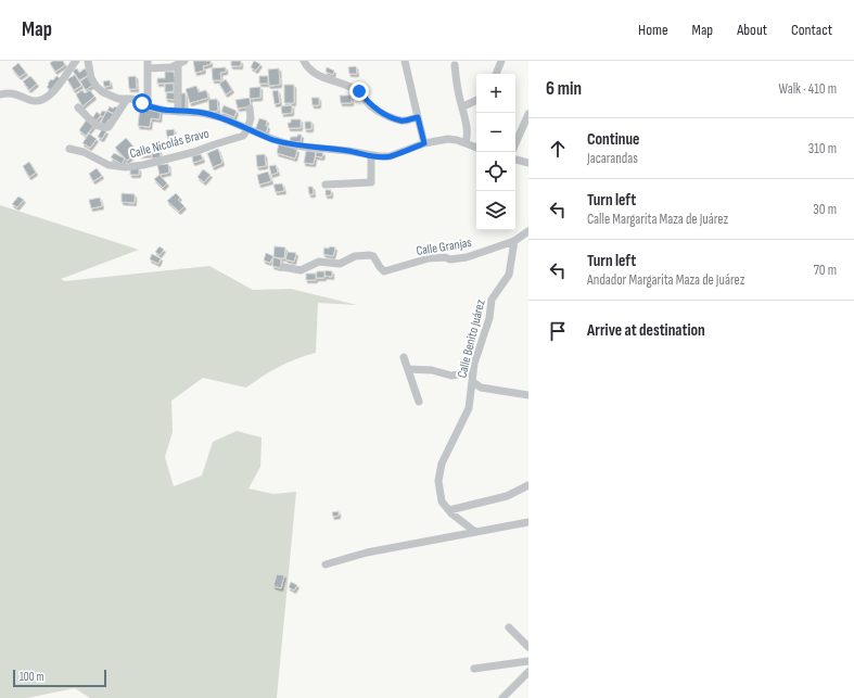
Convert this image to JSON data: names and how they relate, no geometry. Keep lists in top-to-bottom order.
{
  "streets": {
    "street": ["Calle Nicolás Bravo", "Calle Granjas", "Calle Benito Juárez"]
  },
  "crossings": [
    ["Calle Granjas", "Calle Benito Juárez"]
  ],
  "scale_bar": "100 m",
  "page": {
    "header": "Map",
    "nav": [
      "Home",
      "Map",
      "About",
      "Contact"
    ],
    "heading": ["6 min", "Walk · 410 m"],
    "map_buttons": ["+", "−"],
    "list": [
      ["Continue", "Jacarandas", "310 m"],
      ["Turn left", "Calle Margarita Maza de Juárez", "30 m"],
      ["Turn left", "Andador Margarita Maza de Juárez", "70 m"],
      "Arrive at destination"
    ],
    "scale": "100 m"
  }
}
